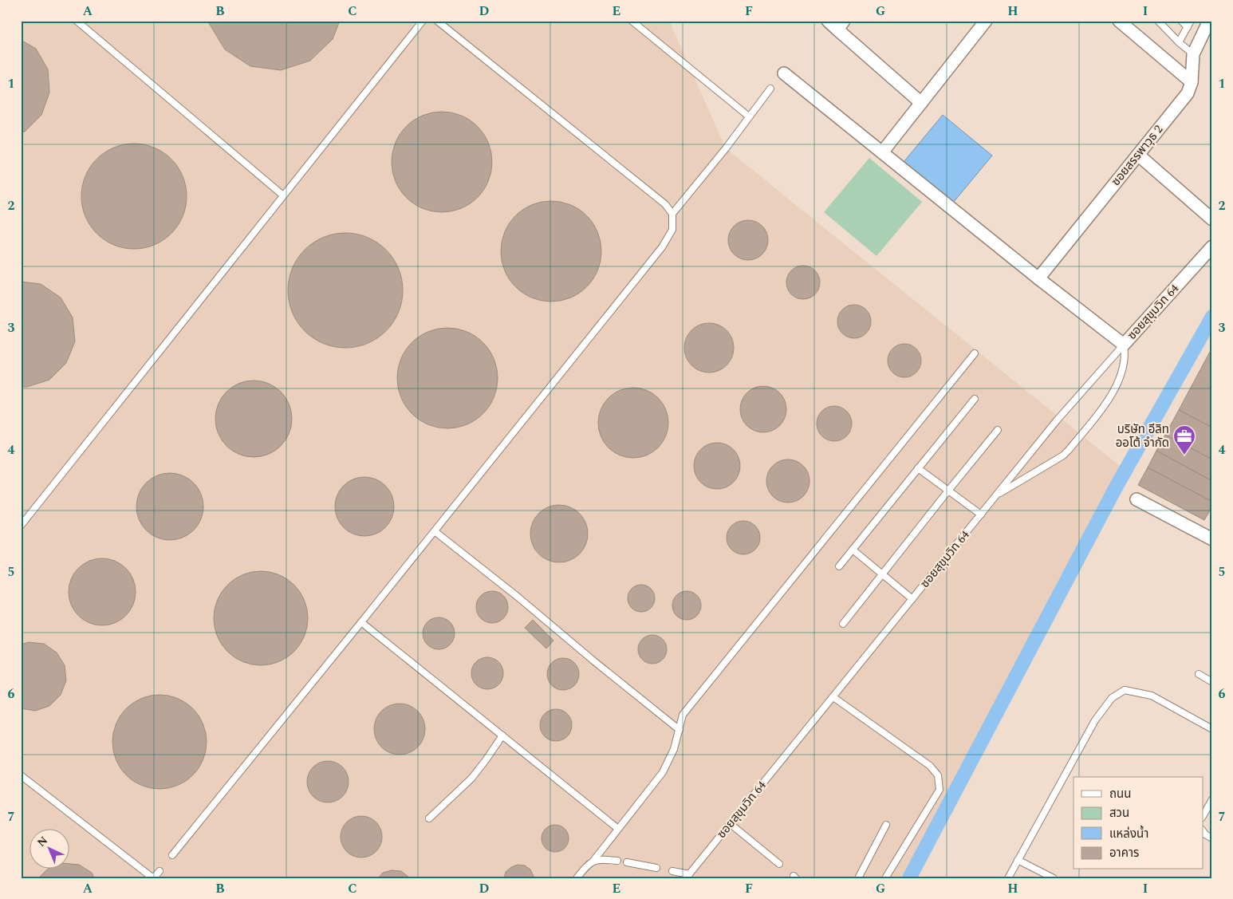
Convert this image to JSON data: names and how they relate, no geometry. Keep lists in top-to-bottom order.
{
  "streets": {
    "street": ["ซอยสรรพาวุธ 2", "ซอยสุขุมวิท 64"]
  },
  "places": {
    "office": ["บริษัท อีลิท ออโต้ จำกัด"]
  },
  "legend": [
    "ถนน",
    "สวน",
    "แหล่งน้ำ",
    "อาคาร"
  ],
  "north": "top left",
  "grid": {
    "columns": [
      "A",
      "B",
      "C",
      "D",
      "E",
      "F",
      "G",
      "H",
      "I"
    ],
    "rows": [
      "1",
      "2",
      "3",
      "4",
      "5",
      "6",
      "7"
    ]
  }
}
